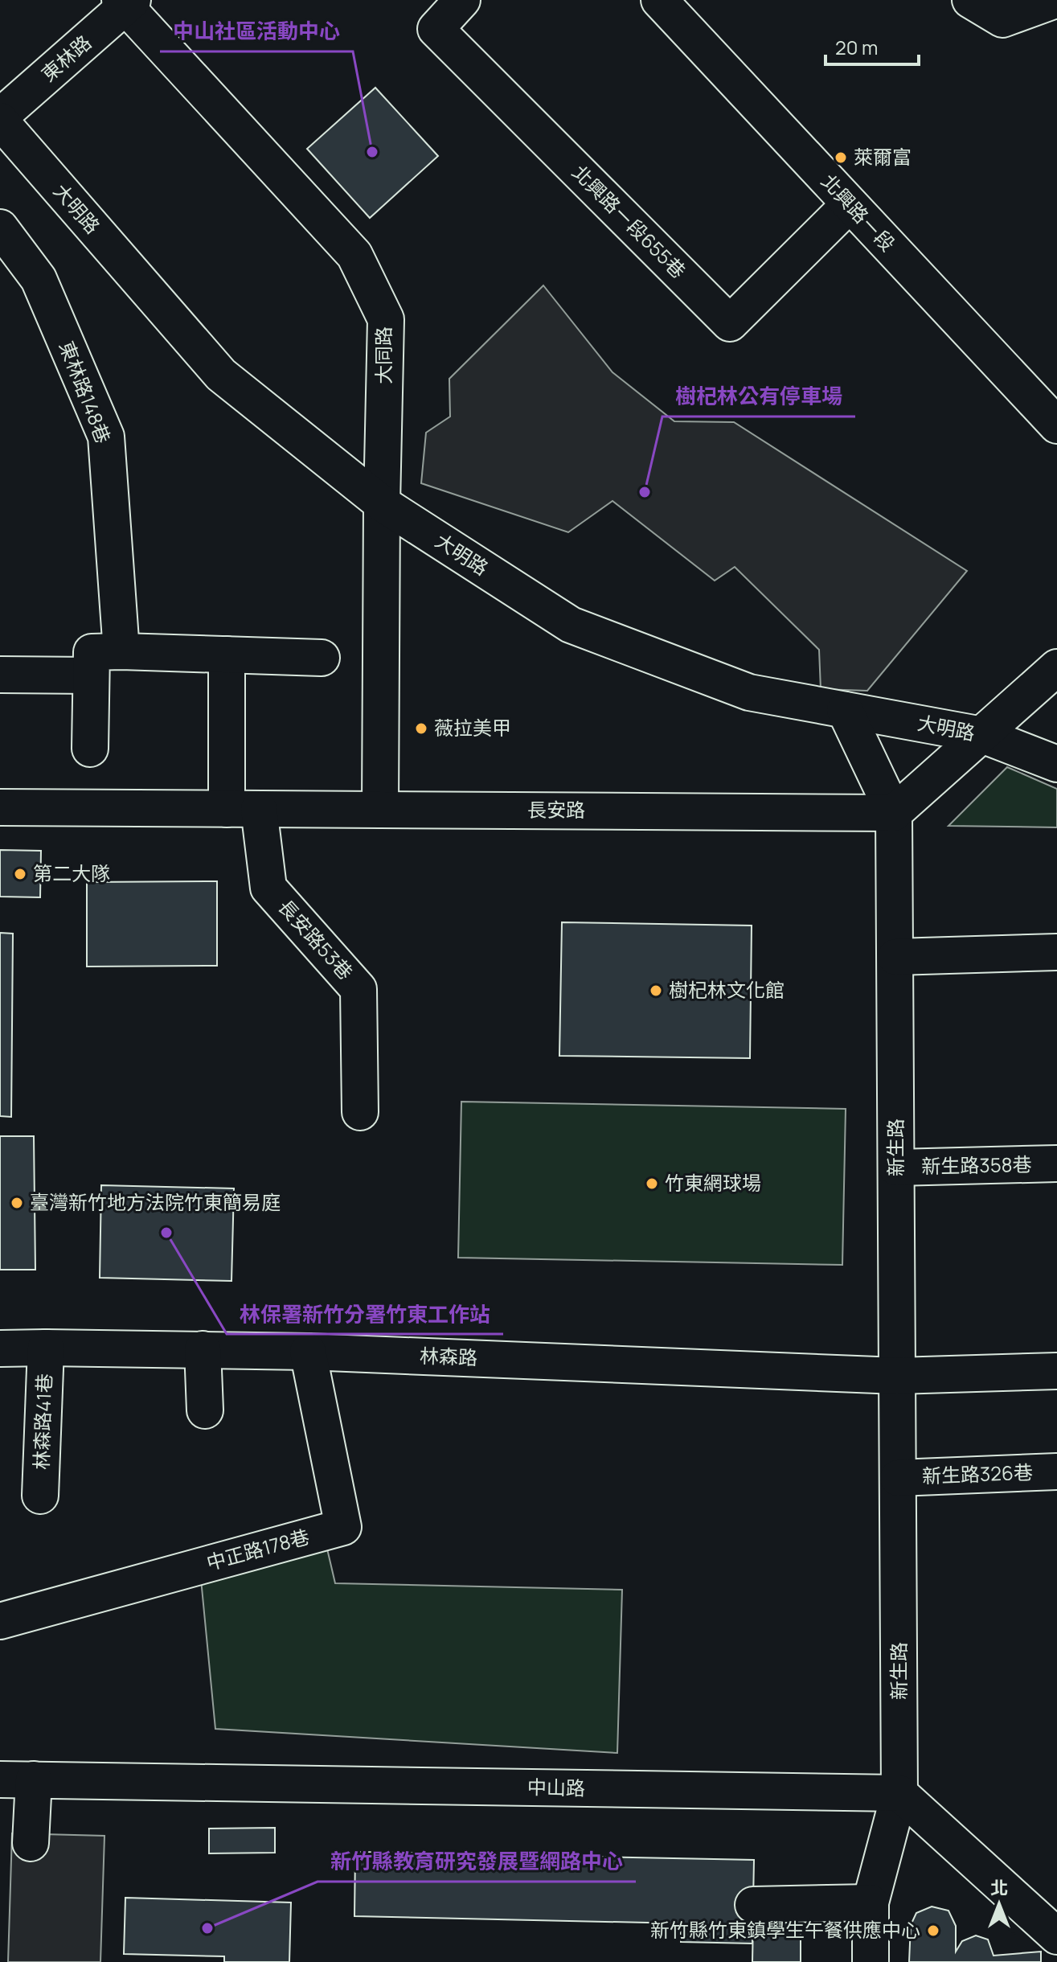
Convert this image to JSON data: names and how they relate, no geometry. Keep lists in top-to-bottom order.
{
  "streets": {
    "street": [
      "東林路",
      "大明路",
      "北興路ㄧ段",
      "北興路ㄧ段655巷",
      "大同路",
      "東林路148巷",
      "長安路",
      "長安路53巷",
      "新生路",
      "新生路358巷",
      "林森路",
      "林森路41巷",
      "新生路326巷",
      "中正路178巷",
      "中山路"
    ]
  },
  "crossings": [
    ["東林路", "大明路"],
    ["東林路", "大同路"],
    ["大明路", "大同路"],
    ["大明路", "新生路"],
    ["北興路ㄧ段", "北興路ㄧ段655巷"],
    ["大同路", "長安路"],
    ["長安路", "長安路53巷"],
    ["長安路", "新生路"],
    ["新生路", "新生路358巷"],
    ["新生路", "林森路"],
    ["新生路", "新生路326巷"],
    ["新生路", "中山路"],
    ["林森路", "林森路41巷"],
    ["林森路", "中正路178巷"]
  ],
  "places": [
    "中山社區活動中心",
    "萊爾富",
    "樹杞林公有停車場",
    "薇拉美甲",
    "第二大隊",
    "樹杞林文化館",
    "竹東網球場",
    "臺灣新竹地方法院竹東簡易庭",
    "林保署新竹分署竹東工作站",
    "新竹縣教育研究發展暨網路中心",
    "新竹縣竹東鎮學生午餐供應中心"
  ],
  "scale_bar": "20 m",
  "north": "top"
}
